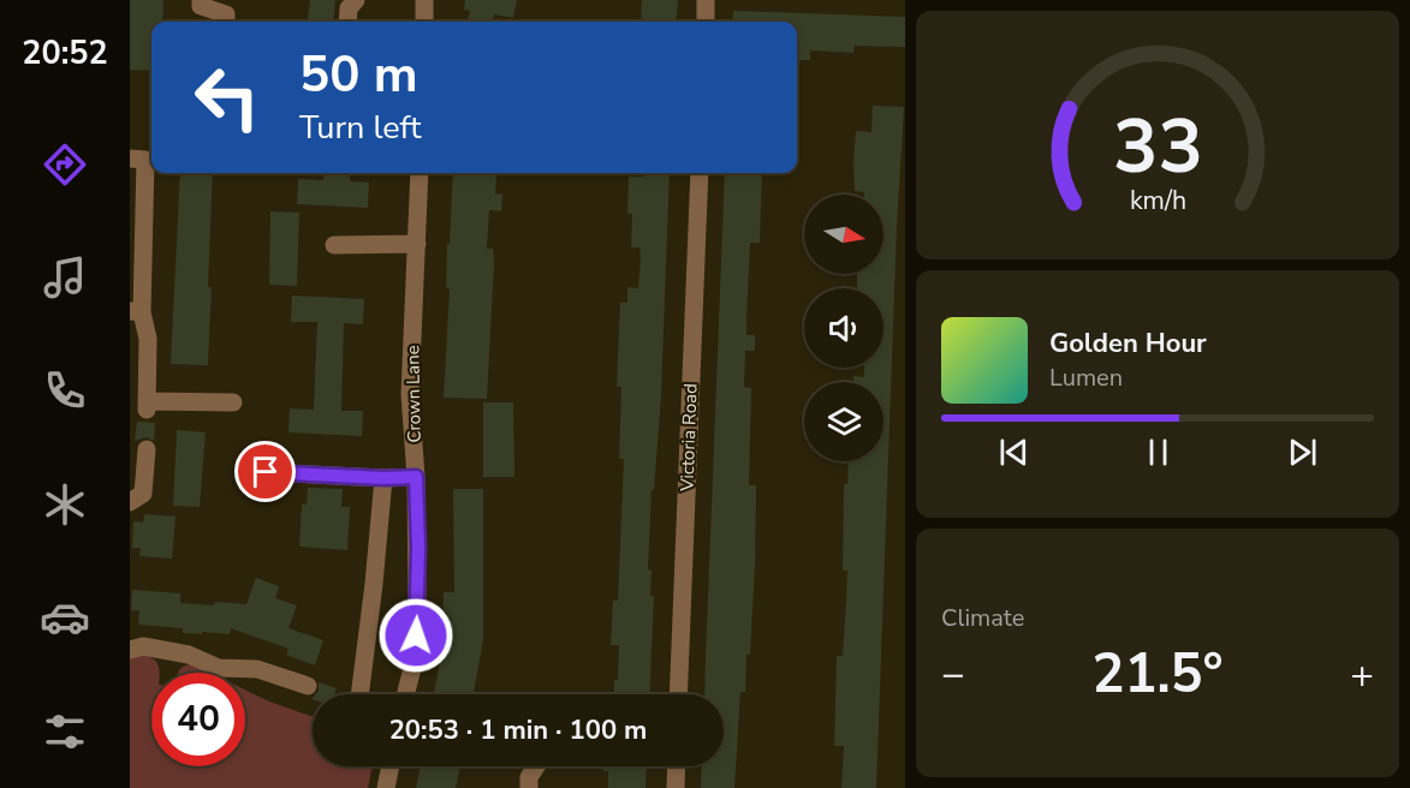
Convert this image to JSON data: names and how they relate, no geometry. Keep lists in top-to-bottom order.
{
  "streets": {
    "street": ["Crown Lane", "Victoria Road"]
  },
  "north": "right",
  "page": {
    "tabs": "20:52",
    "turn": ["50 m", "Turn left"],
    "song": ["Golden Hour", "Lumen"],
    "tile": "Climate",
    "heat": ["−", "21.5°", "+"],
    "limit": "40",
    "trip": "20:53 · 1 min · 100 m",
    "gauge": ["33", "km/h"]
  }
}
